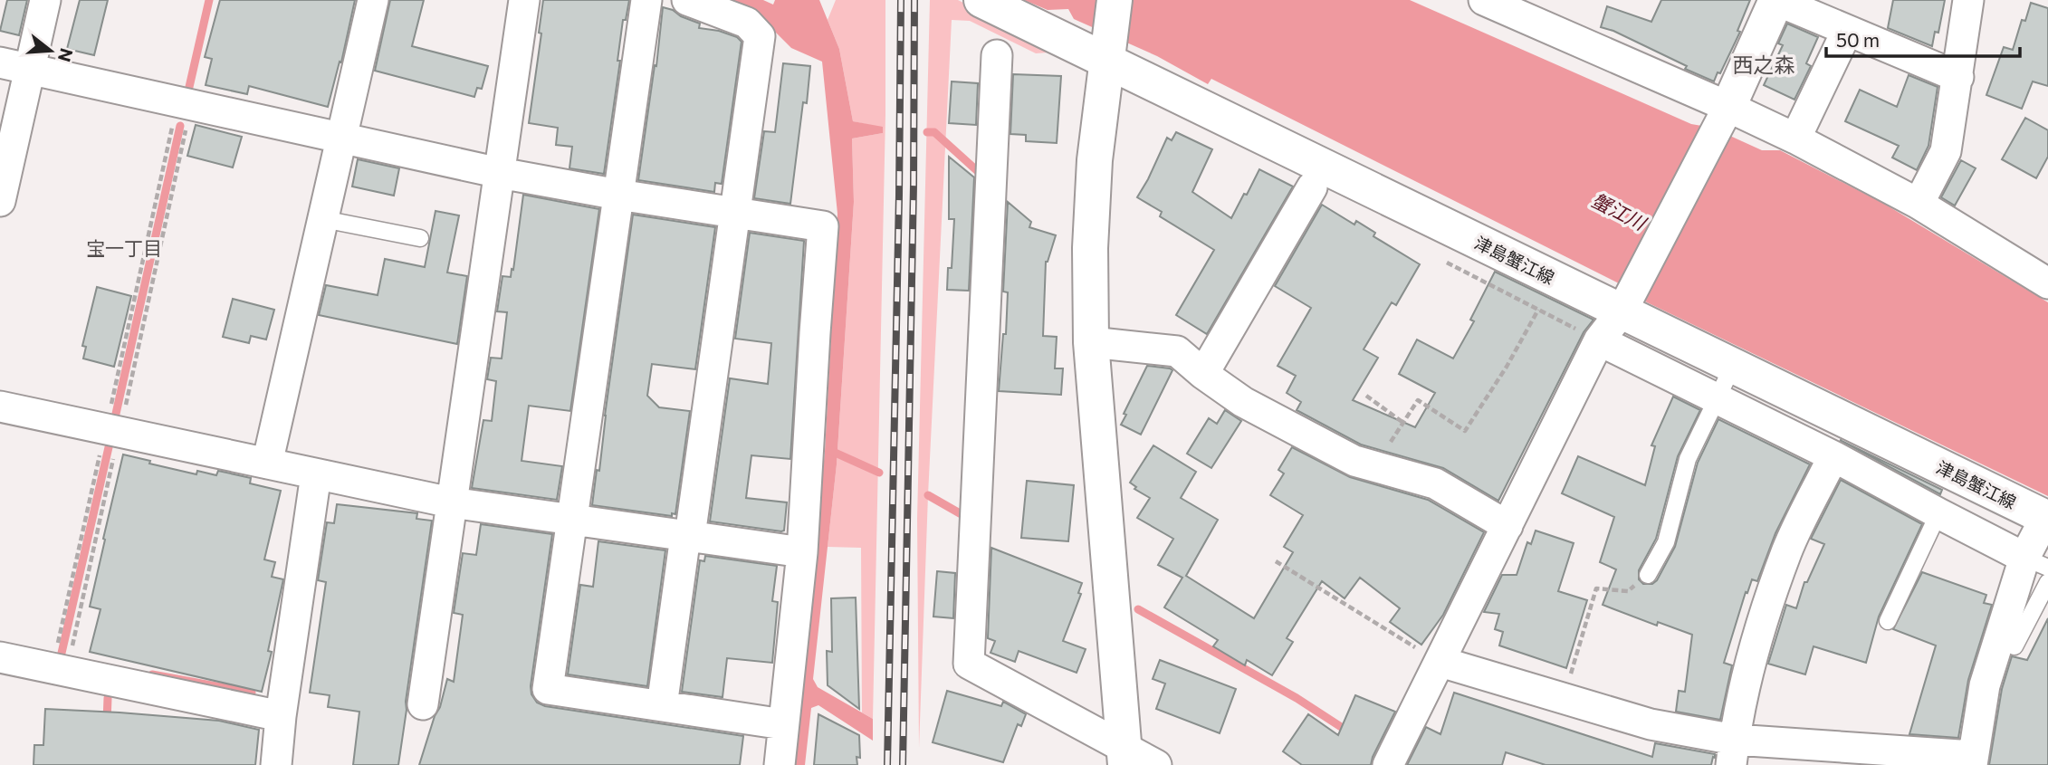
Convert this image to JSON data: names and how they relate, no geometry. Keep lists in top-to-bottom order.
{
  "streets": {
    "main road": ["津島蟹江線"]
  },
  "districts": ["西之森", "宝一丁目"],
  "water": ["蟹江川"],
  "scale_bar": "50 m",
  "north": "right"
}
